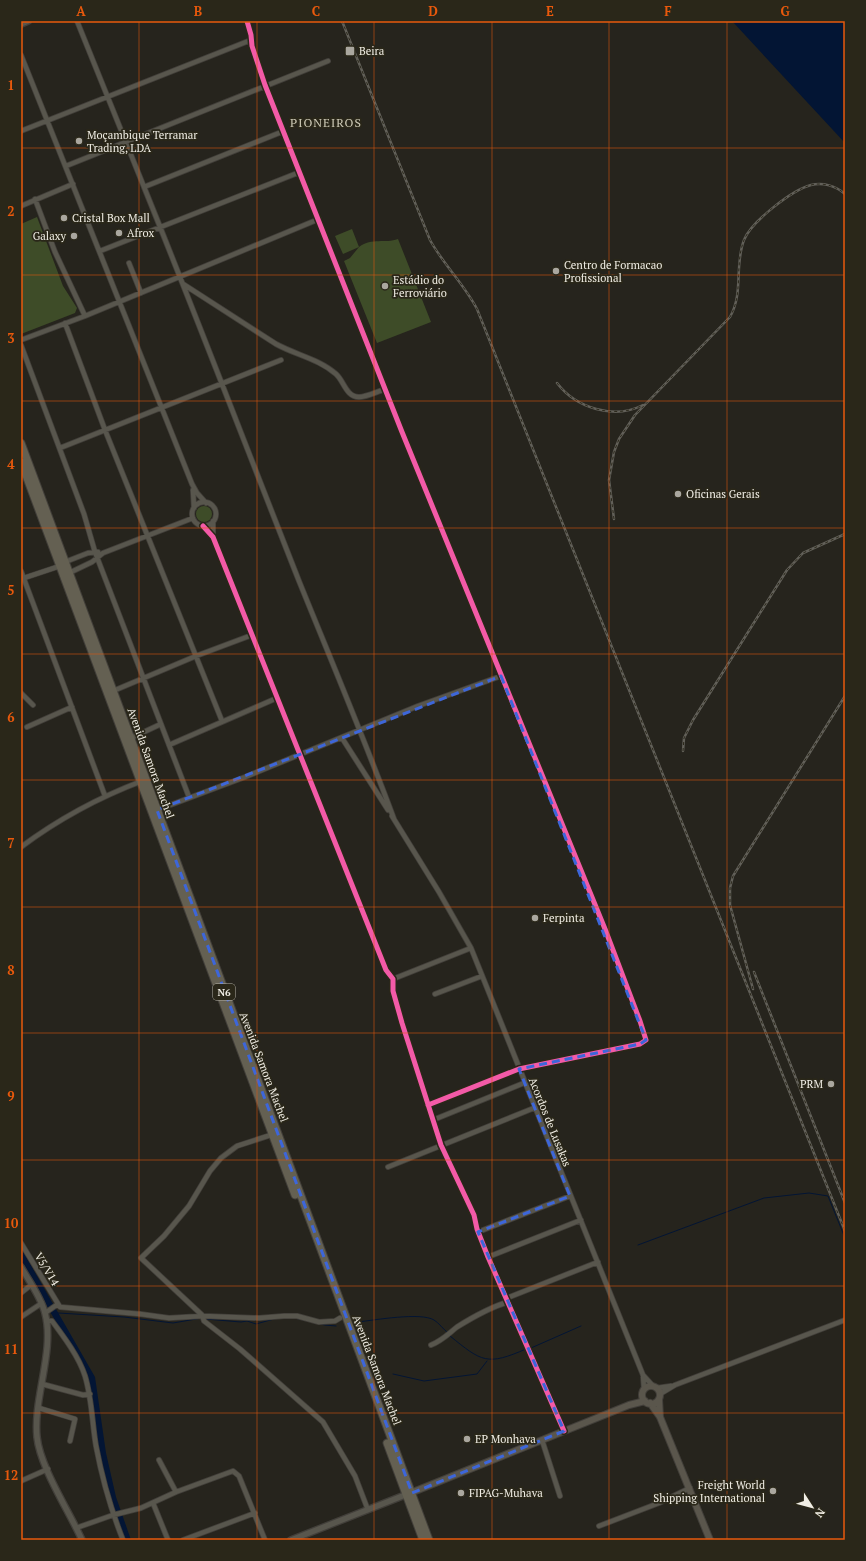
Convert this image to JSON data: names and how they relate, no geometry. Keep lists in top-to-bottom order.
{
  "streets": {
    "highway": ["Avenida Samora Machel", "N6"],
    "street": ["Acordos de Lusakas", "V5/V14"]
  },
  "districts": ["PIONEIROS"],
  "places": {
    "transit": ["Beira"],
    "other": [
      "Moçambique Terramar Trading, LDA",
      "Cristal Box Mall",
      "Afrox",
      "Galaxy",
      "Centro de Formacao Profissional",
      "Estádio do Ferroviário",
      "Oficinas Gerais",
      "Ferpinta",
      "PRM",
      "EP Monhava",
      "Freight World Shipping International",
      "FIPAG-Muhava"
    ]
  },
  "north": "bottom right",
  "grid": {
    "columns": [
      "A",
      "B",
      "C",
      "D",
      "E",
      "F",
      "G"
    ],
    "rows": [
      "1",
      "2",
      "3",
      "4",
      "5",
      "6",
      "7",
      "8",
      "9",
      "10",
      "11",
      "12"
    ]
  }
}
